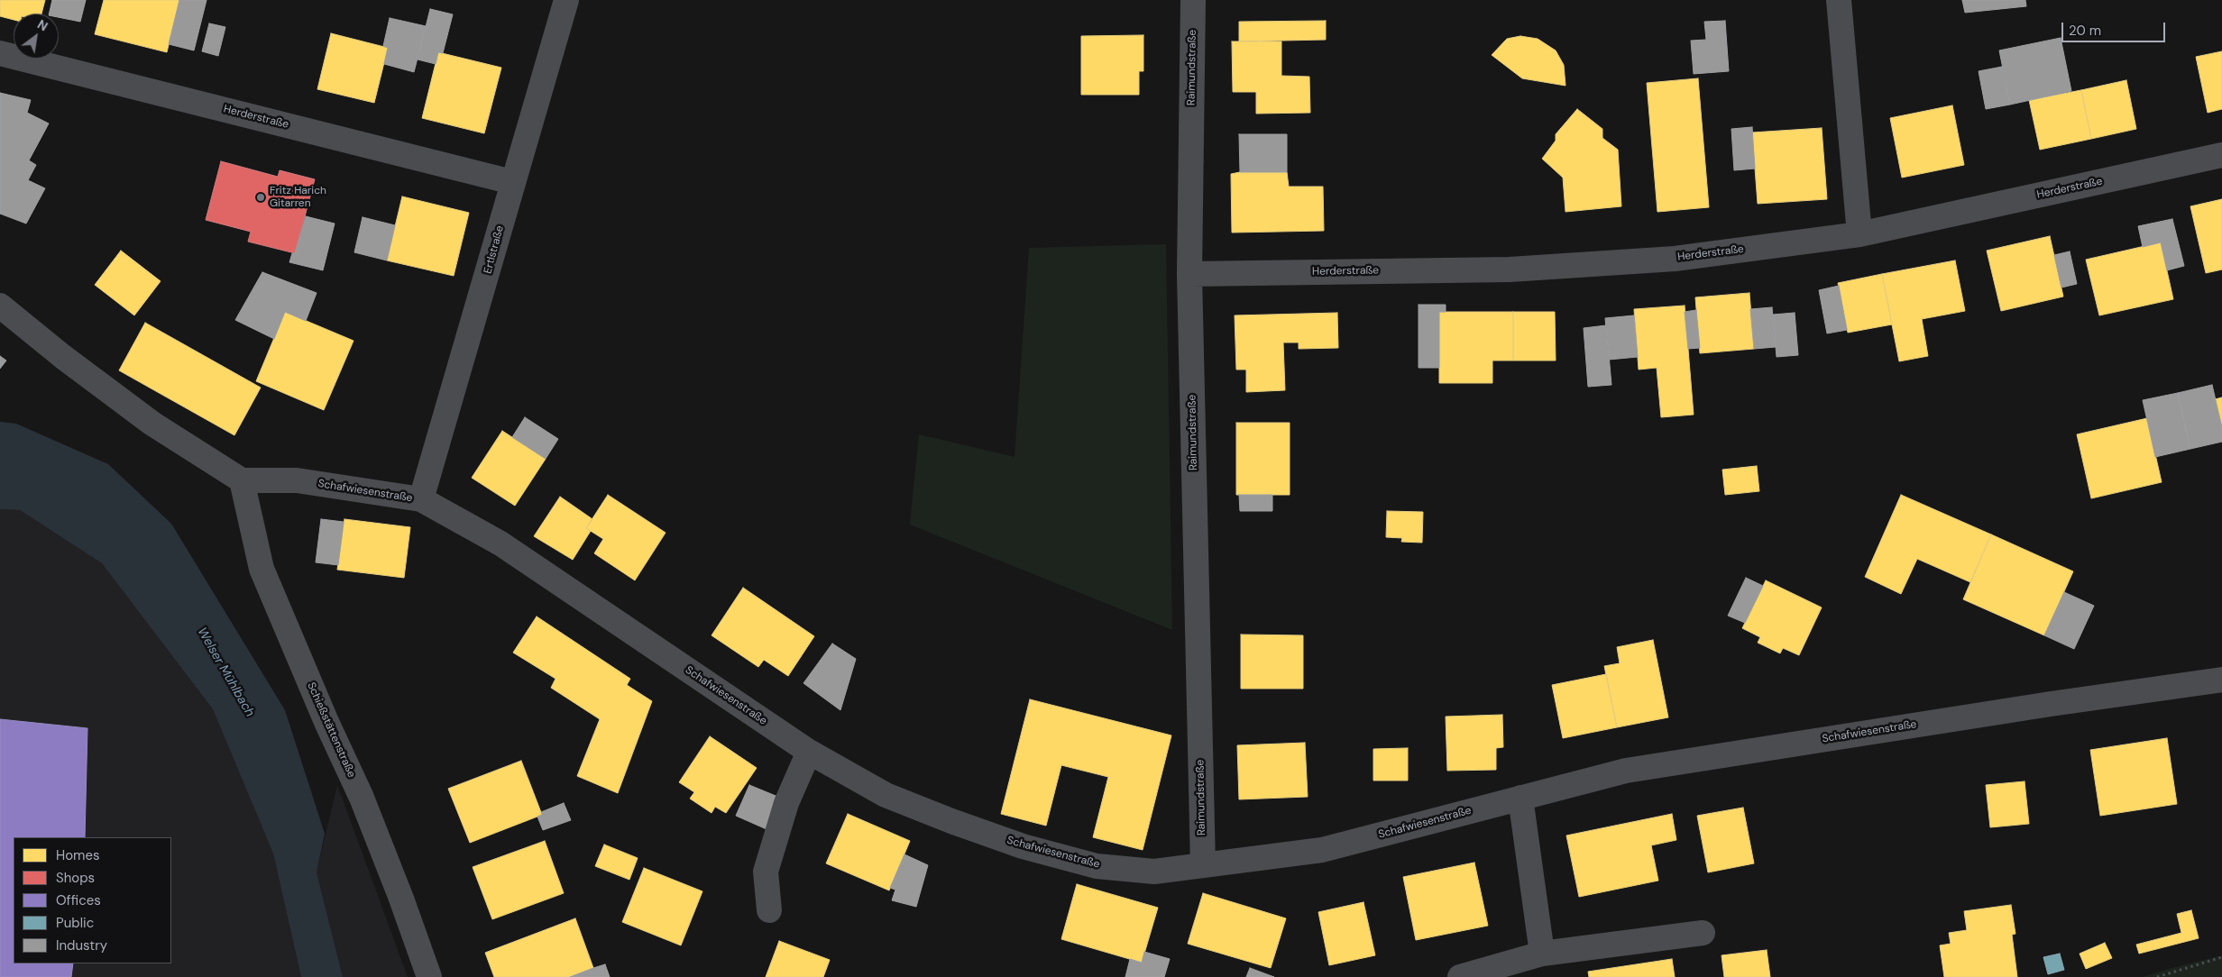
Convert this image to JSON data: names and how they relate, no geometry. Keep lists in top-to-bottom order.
{
  "streets": {
    "street": [
      "Raimundstraße",
      "Herderstraße",
      "Ertlstraße",
      "Schafwiesenstraße",
      "Schießstättenstraße"
    ]
  },
  "crossings": [
    ["Raimundstraße", "Herderstraße"],
    ["Raimundstraße", "Schafwiesenstraße"],
    ["Herderstraße", "Ertlstraße"],
    ["Ertlstraße", "Schafwiesenstraße"],
    ["Schafwiesenstraße", "Schießstättenstraße"]
  ],
  "water": ["Welser Mühlbach"],
  "places": ["Fritz Harich Gitarren"],
  "legend": [
    "Homes",
    "Shops",
    "Offices",
    "Public",
    "Industry"
  ],
  "scale_bar": "20 m",
  "north": "top right"
}
